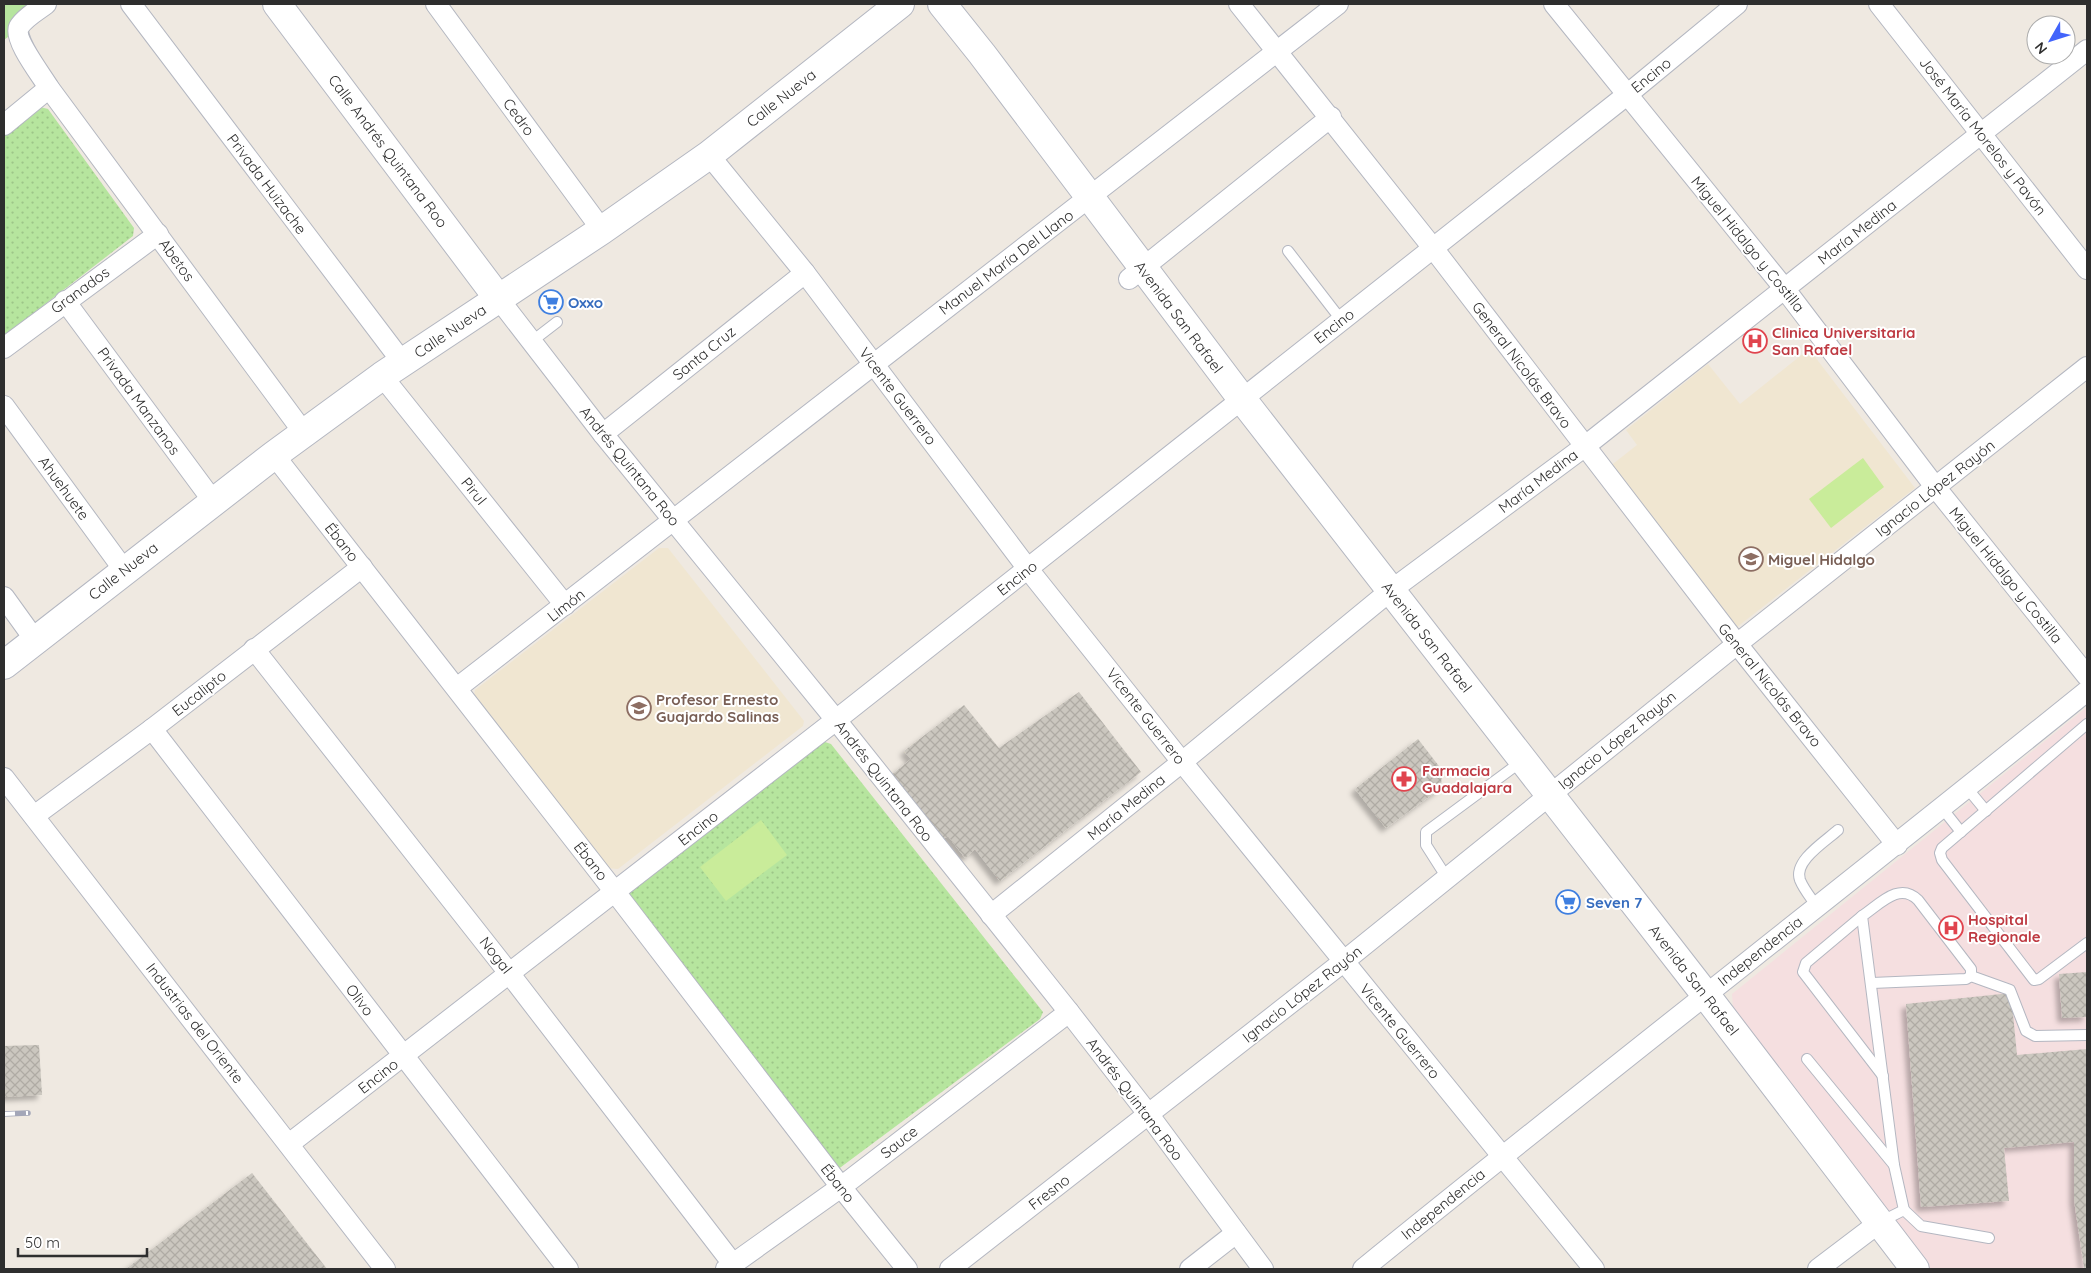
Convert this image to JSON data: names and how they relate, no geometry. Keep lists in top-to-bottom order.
{
  "streets": {
    "street": [
      "Encino",
      "Calle Nueva",
      "Cedro",
      "José María Morelos y Pavón",
      "Calle Andrés Quintana Roo",
      "Privada Huizache",
      "María Medina",
      "Miguel Hidalgo y Costilla",
      "Abetos",
      "Manuel María Del Llano",
      "Granados",
      "Avenida San Rafael",
      "Santa Cruz",
      "General Nicolás Bravo",
      "Vicente Guerrero",
      "Privada Manzanos",
      "Andrés Quintana Roo",
      "Ahuehuete",
      "Ignacio López Rayón",
      "Pirul",
      "Ébano",
      "Limón",
      "Eucalipto",
      "Independencia",
      "Nogal",
      "Olivo",
      "Industrias del Oriente",
      "Sauce",
      "Fresno"
    ]
  },
  "crossings": [
    ["Encino", "Miguel Hidalgo y Costilla"],
    ["Encino", "Avenida San Rafael"],
    ["Encino", "General Nicolás Bravo"],
    ["Encino", "Vicente Guerrero"],
    ["Encino", "Andrés Quintana Roo"],
    ["Encino", "Ébano"],
    ["Encino", "Nogal"],
    ["Encino", "Olivo"],
    ["Encino", "Industrias del Oriente"],
    ["Calle Nueva", "Cedro"],
    ["Calle Nueva", "Calle Andrés Quintana Roo"],
    ["Calle Nueva", "Privada Huizache"],
    ["Calle Nueva", "Abetos"],
    ["Calle Nueva", "Vicente Guerrero"],
    ["Calle Nueva", "Privada Manzanos"],
    ["Calle Nueva", "Andrés Quintana Roo"],
    ["Calle Nueva", "Ahuehuete"],
    ["Calle Nueva", "Pirul"],
    ["Calle Nueva", "Ébano"],
    ["José María Morelos y Pavón", "María Medina"],
    ["Calle Andrés Quintana Roo", "Andrés Quintana Roo"],
    ["Privada Huizache", "Pirul"],
    ["María Medina", "Miguel Hidalgo y Costilla"],
    ["María Medina", "Avenida San Rafael"],
    ["María Medina", "General Nicolás Bravo"],
    ["María Medina", "Vicente Guerrero"],
    ["María Medina", "Andrés Quintana Roo"],
    ["Miguel Hidalgo y Costilla", "Ignacio López Rayón"],
    ["Abetos", "Granados"],
    ["Manuel María Del Llano", "Avenida San Rafael"],
    ["Manuel María Del Llano", "General Nicolás Bravo"],
    ["Manuel María Del Llano", "Vicente Guerrero"],
    ["Manuel María Del Llano", "Andrés Quintana Roo"],
    ["Manuel María Del Llano", "Limón"],
    ["Granados", "Privada Manzanos"],
    ["Avenida San Rafael", "Ignacio López Rayón"],
    ["Avenida San Rafael", "Independencia"],
    ["Santa Cruz", "Vicente Guerrero"],
    ["Santa Cruz", "Andrés Quintana Roo"],
    ["General Nicolás Bravo", "Ignacio López Rayón"],
    ["General Nicolás Bravo", "Independencia"],
    ["Vicente Guerrero", "Ignacio López Rayón"],
    ["Vicente Guerrero", "Independencia"],
    ["Andrés Quintana Roo", "Ignacio López Rayón"],
    ["Andrés Quintana Roo", "Limón"],
    ["Andrés Quintana Roo", "Sauce"],
    ["Andrés Quintana Roo", "Fresno"],
    ["Ignacio López Rayón", "Fresno"],
    ["Pirul", "Limón"],
    ["Ébano", "Limón"],
    ["Ébano", "Eucalipto"],
    ["Ébano", "Sauce"],
    ["Eucalipto", "Nogal"],
    ["Eucalipto", "Olivo"],
    ["Eucalipto", "Industrias del Oriente"],
    ["Nogal", "Sauce"]
  ],
  "places": {
    "supermarket": ["Oxxo", "Seven 7"],
    "hospital": ["Clinica Universitaria San Rafael", "Hospital Regionale"],
    "school or university": ["Miguel Hidalgo", "Profesor Ernesto Guajardo Salinas"],
    "pharmacy": ["Farmacia Guadalajara"]
  },
  "scale_bar": "50 m",
  "north": "bottom left"
}
